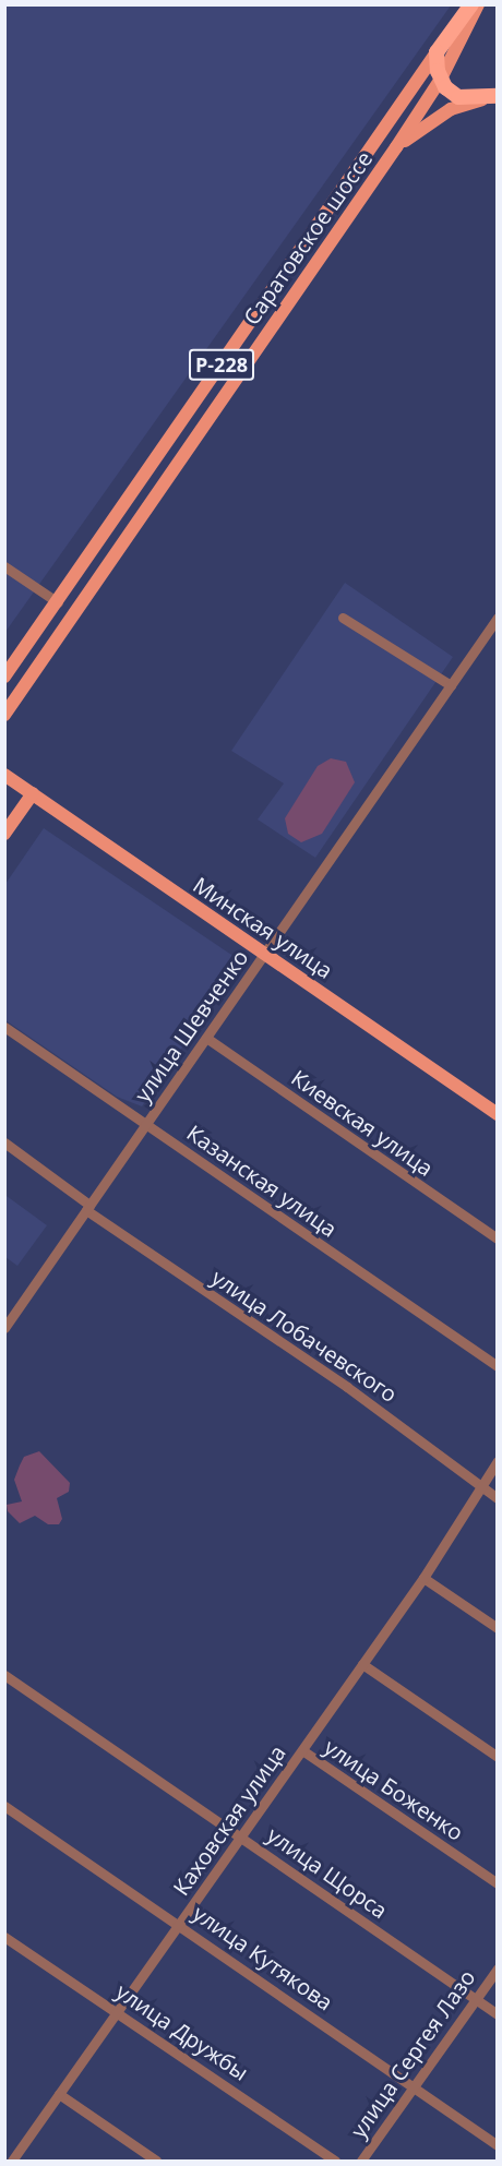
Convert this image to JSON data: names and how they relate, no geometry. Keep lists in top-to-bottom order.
{
  "streets": {
    "highway": ["Саратовское шоссе", "Р-228"],
    "main road": ["Минская улица"],
    "street": [
      "улица Шевченко",
      "Киевская улица",
      "Казанская улица",
      "улица Лобачевского",
      "улица Боженко",
      "Каховская улица",
      "улица Щорса",
      "улица Кутякова",
      "улица Дружбы",
      "улица Сергея Лазо"
    ]
  },
  "crossings": [
    ["Минская улица", "улица Шевченко"],
    ["улица Шевченко", "Киевская улица"],
    ["улица Шевченко", "Казанская улица"],
    ["улица Шевченко", "улица Лобачевского"],
    ["улица Лобачевского", "Каховская улица"],
    ["улица Боженко", "Каховская улица"],
    ["Каховская улица", "улица Щорса"],
    ["Каховская улица", "улица Кутякова"],
    ["Каховская улица", "улица Дружбы"],
    ["улица Щорса", "улица Сергея Лазо"],
    ["улица Кутякова", "улица Сергея Лазо"]
  ]
}
